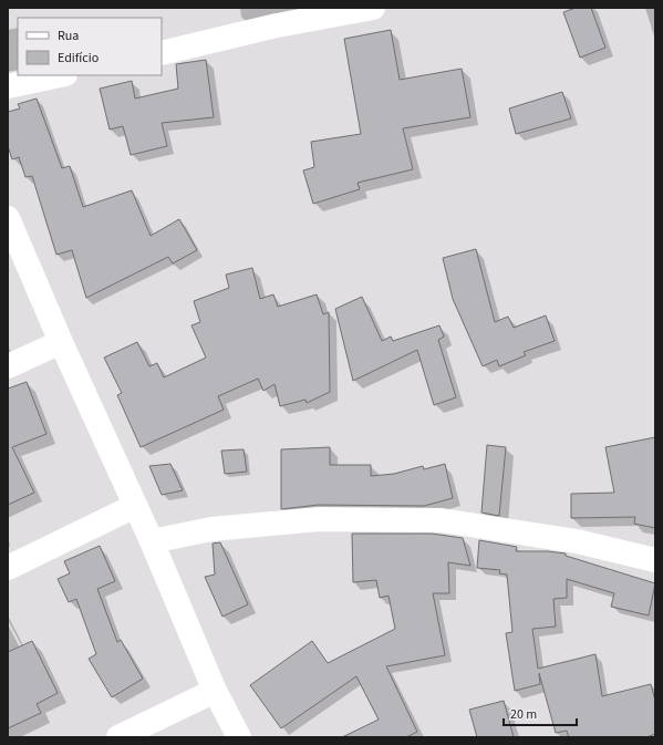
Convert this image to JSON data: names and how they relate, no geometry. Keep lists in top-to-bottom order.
{
  "legend": ["Rua", "Edifício"],
  "scale_bar": "20 m"
}
